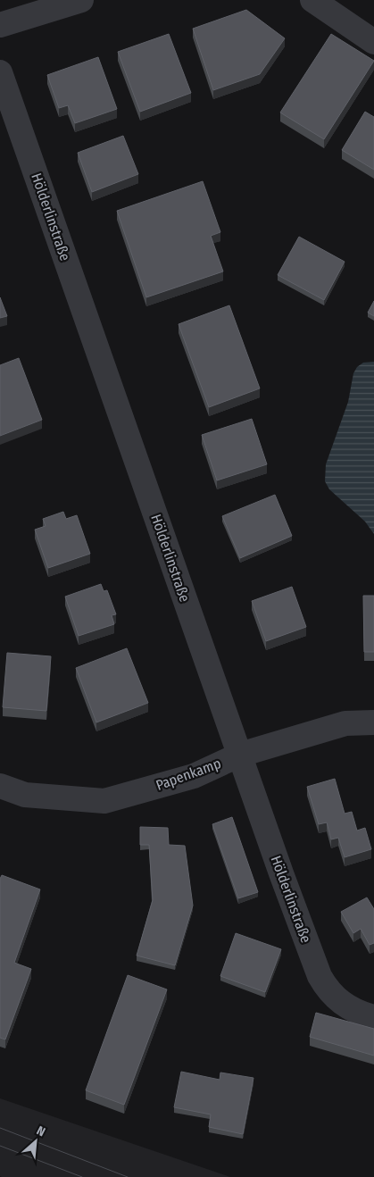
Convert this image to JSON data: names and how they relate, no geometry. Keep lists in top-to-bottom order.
{
  "streets": {
    "street": ["Hölderlinstraße", "Papenkamp"]
  },
  "crossings": [
    ["Hölderlinstraße", "Papenkamp"]
  ],
  "north": "top right"
}
